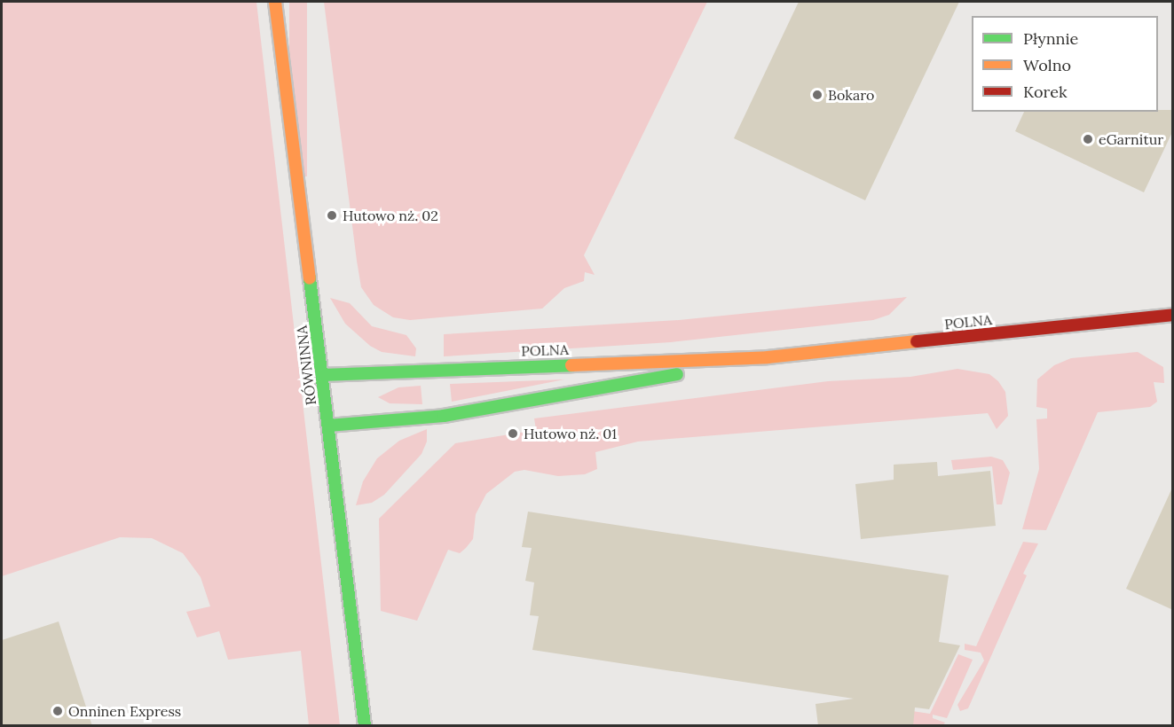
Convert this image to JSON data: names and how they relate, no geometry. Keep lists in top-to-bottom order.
{
  "streets": {
    "street": ["POLNA", "RÓWNINNA"]
  },
  "crossings": [
    ["POLNA", "RÓWNINNA"]
  ],
  "places": [
    "Bokaro",
    "eGarnitur",
    "Hutowo nż. 02",
    "Hutowo nż. 01",
    "Onninen Express"
  ],
  "legend": ["Płynnie", "Wolno", "Korek"]
}
